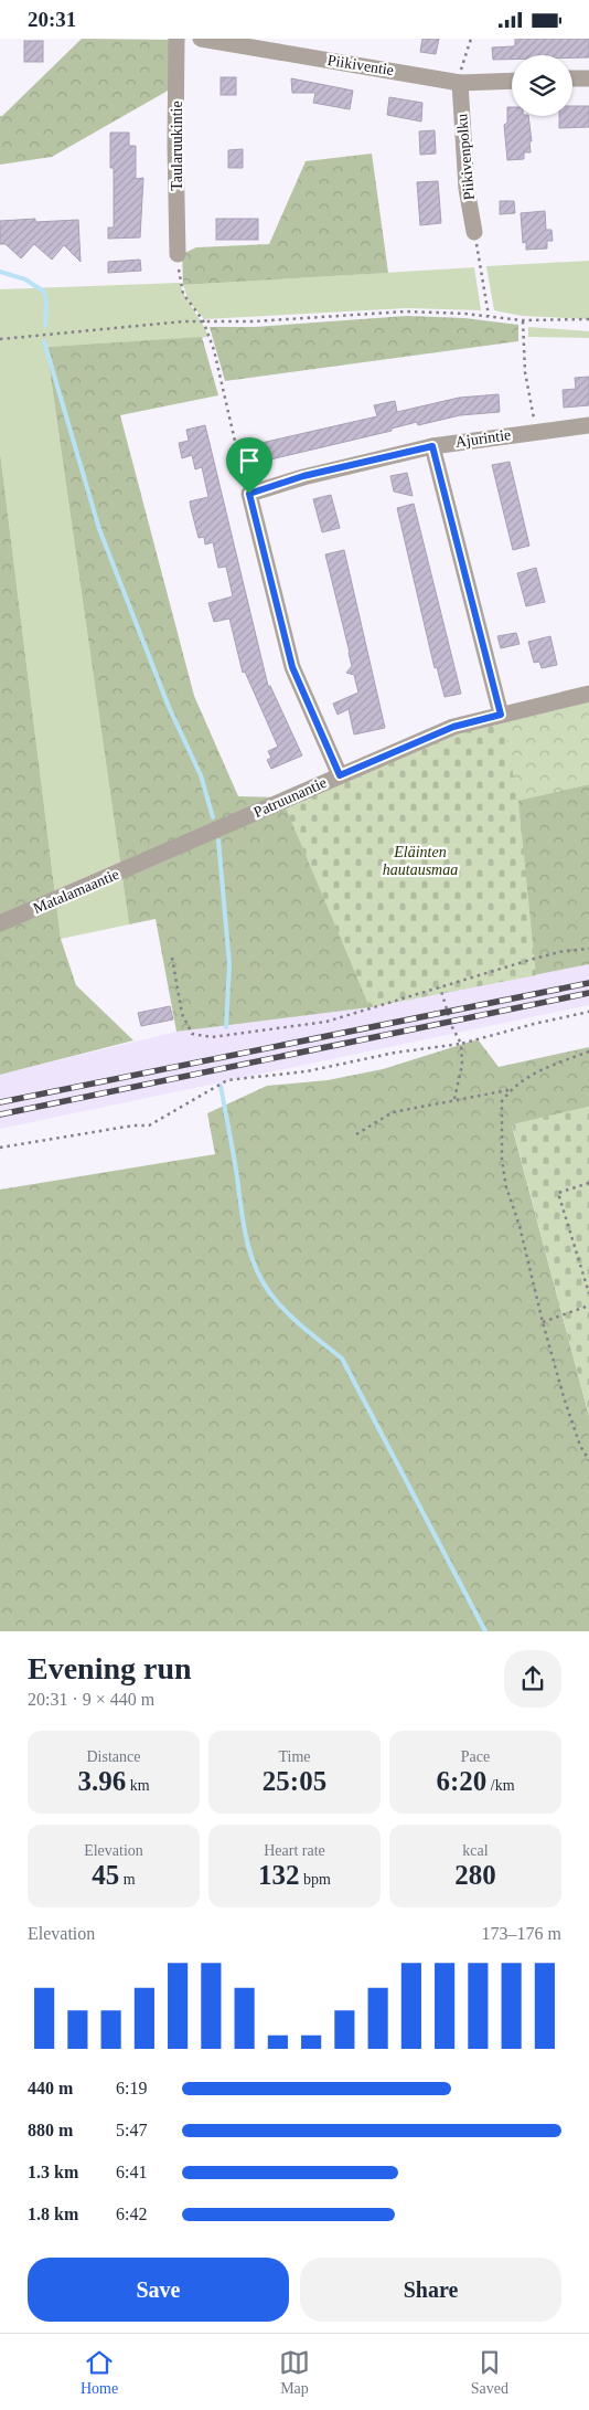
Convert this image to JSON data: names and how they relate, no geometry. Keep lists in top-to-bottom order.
{
  "streets": {
    "street": [
      "Piikiventie",
      "Taularuukintie",
      "Piikivenpolku",
      "Ajurintie",
      "Patruunantie",
      "Matalamaantie"
    ]
  },
  "crossings": [
    ["Piikiventie", "Piikivenpolku"],
    ["Patruunantie", "Matalamaantie"]
  ],
  "parks": ["Eläinten hautausmaa"],
  "page": {
    "status": "20:31",
    "heading": ["Evening run", "20:31 · 9 × 440 m"],
    "stats": [
      ["Distance", "3.96 km"],
      ["Time", "25:05"],
      ["Pace", "6:20 /km"],
      ["Elevation", "45 m"],
      ["Heart rate", "132 bpm"],
      ["kcal", "280"]
    ],
    "chart": ["Elevation", "173–176 m"],
    "list": [
      {
        "name": "440 m",
        "note": "6:19"
      },
      {
        "name": "880 m",
        "note": "5:47"
      },
      {
        "name": "1.3 km",
        "note": "6:41"
      },
      {
        "name": "1.8 km",
        "note": "6:42"
      }
    ],
    "buttons": ["Save", "Share"],
    "tabs": ["Home", "Map", "Saved"]
  }
}
